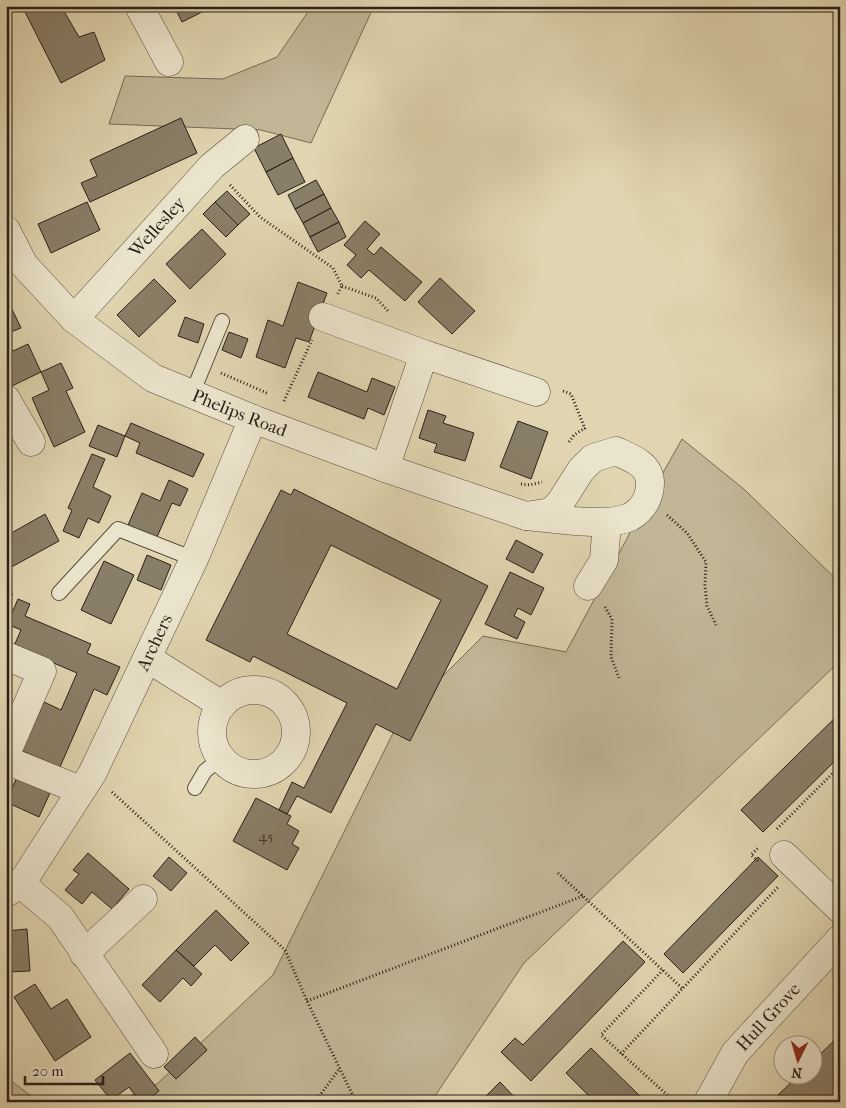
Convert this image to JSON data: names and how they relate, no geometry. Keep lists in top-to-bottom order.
{
  "streets": {
    "street": [
      "Wellesley",
      "Phelips Road",
      "Archers",
      "Hull Grove"
    ]
  },
  "crossings": [
    ["Wellesley", "Phelips Road"],
    ["Phelips Road", "Archers"]
  ],
  "house_numbers": ["45"],
  "scale_bar": "20 m",
  "north": "bottom"
}
